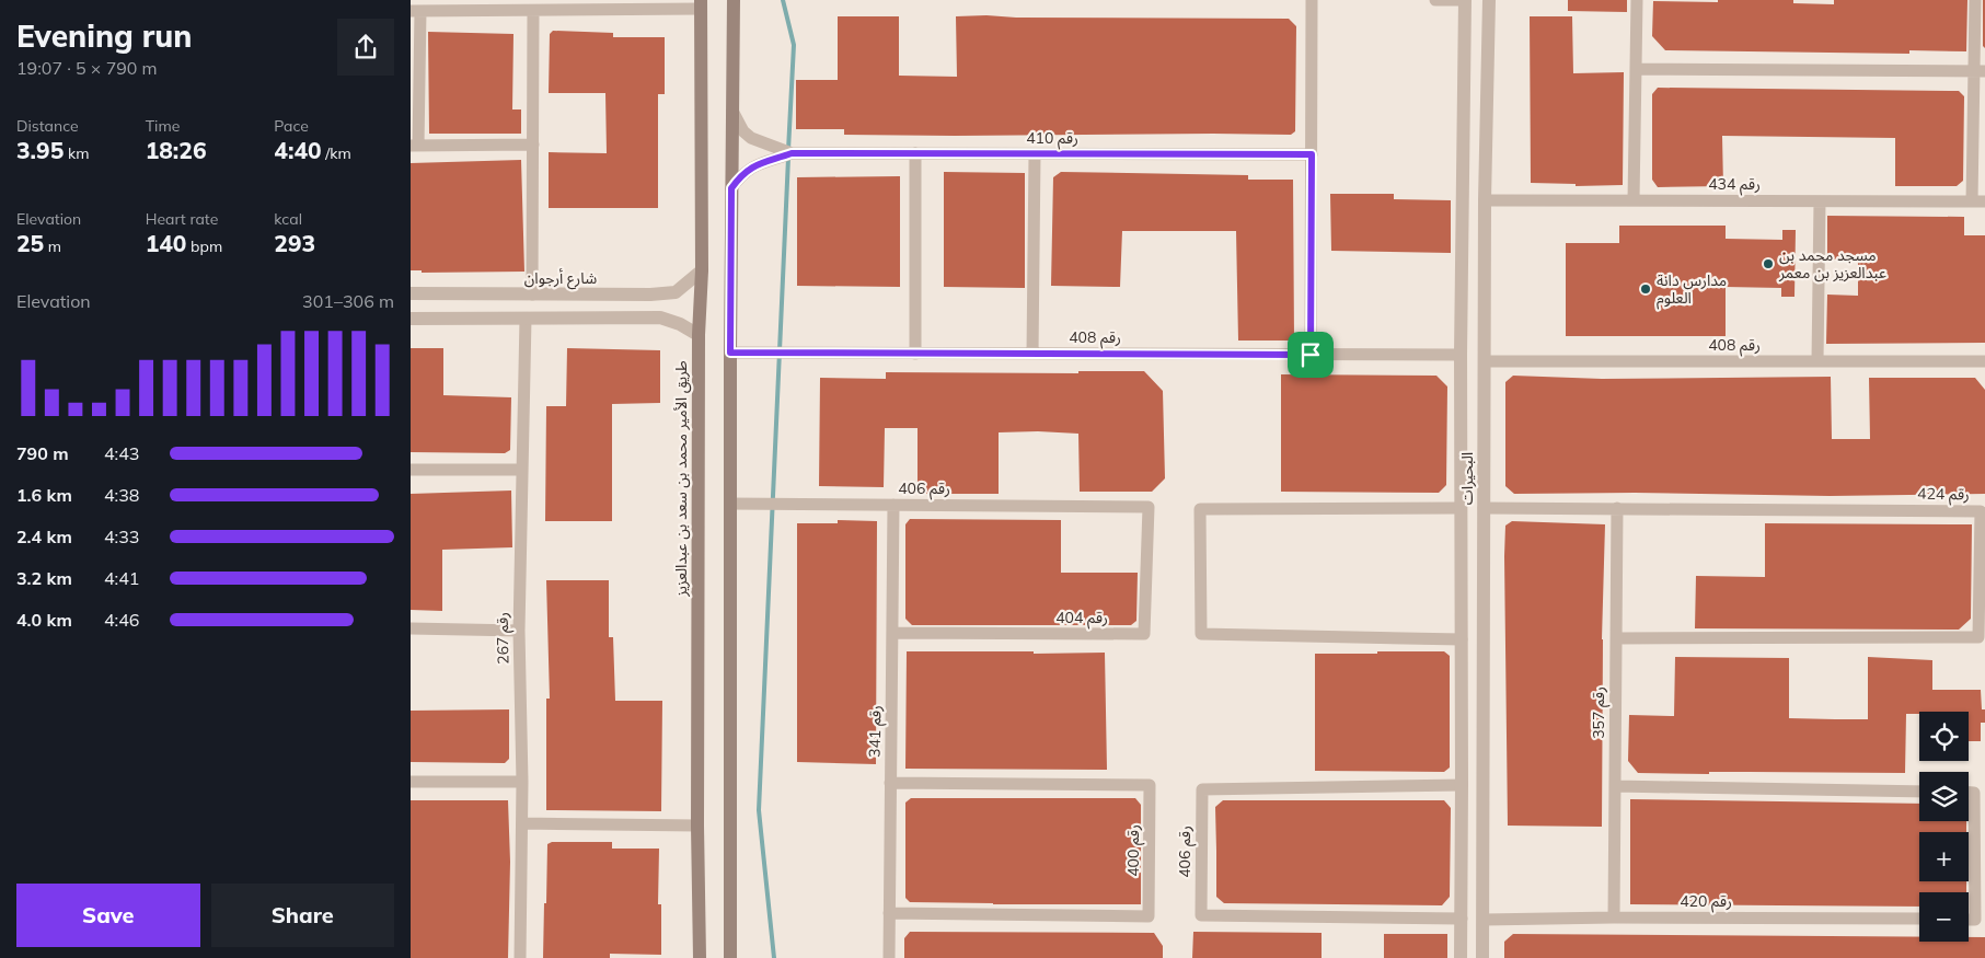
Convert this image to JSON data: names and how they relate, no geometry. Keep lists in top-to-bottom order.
{
  "streets": {
    "main road": ["طريق الأمير محمد بن سعد بن عبدالعزيز"],
    "street": [
      "رقم 410",
      "رقم 434",
      "شارع أرجوان",
      "رقم 408",
      "البحيرات",
      "رقم 406",
      "رقم 424",
      "رقم 404",
      "رقم 267",
      "رقم 357",
      "رقم 341",
      "رقم 400",
      "رقم 420"
    ]
  },
  "crossings": [
    ["رقم 434", "البحيرات"],
    ["شارع أرجوان", "طريق الأمير محمد بن سعد بن عبدالعزيز"],
    ["رقم 408", "البحيرات"],
    ["البحيرات", "رقم 406"],
    ["البحيرات", "رقم 424"],
    ["البحيرات", "رقم 420"],
    ["رقم 406", "رقم 404"],
    ["رقم 406", "رقم 341"],
    ["رقم 424", "رقم 357"],
    ["رقم 404", "رقم 341"],
    ["رقم 357", "رقم 420"],
    ["رقم 341", "رقم 400"]
  ],
  "places": ["مسجد محمد بن عبدالعزيز بن معمر", "مدارس دانة العلوم"],
  "page": {
    "heading": ["Evening run", "19:07 · 5 × 790 m"],
    "stats": [
      ["Distance", "3.95 km"],
      ["Time", "18:26"],
      ["Pace", "4:40 /km"],
      ["Elevation", "25 m"],
      ["Heart rate", "140 bpm"],
      ["kcal", "293"]
    ],
    "chart": ["Elevation", "301–306 m"],
    "list": [
      {
        "name": "790 m",
        "note": "4:43"
      },
      {
        "name": "1.6 km",
        "note": "4:38"
      },
      {
        "name": "2.4 km",
        "note": "4:33"
      },
      {
        "name": "3.2 km",
        "note": "4:41"
      },
      {
        "name": "4.0 km",
        "note": "4:46"
      }
    ],
    "map_buttons": ["+", "−"],
    "buttons": ["Save", "Share"]
  }
}
